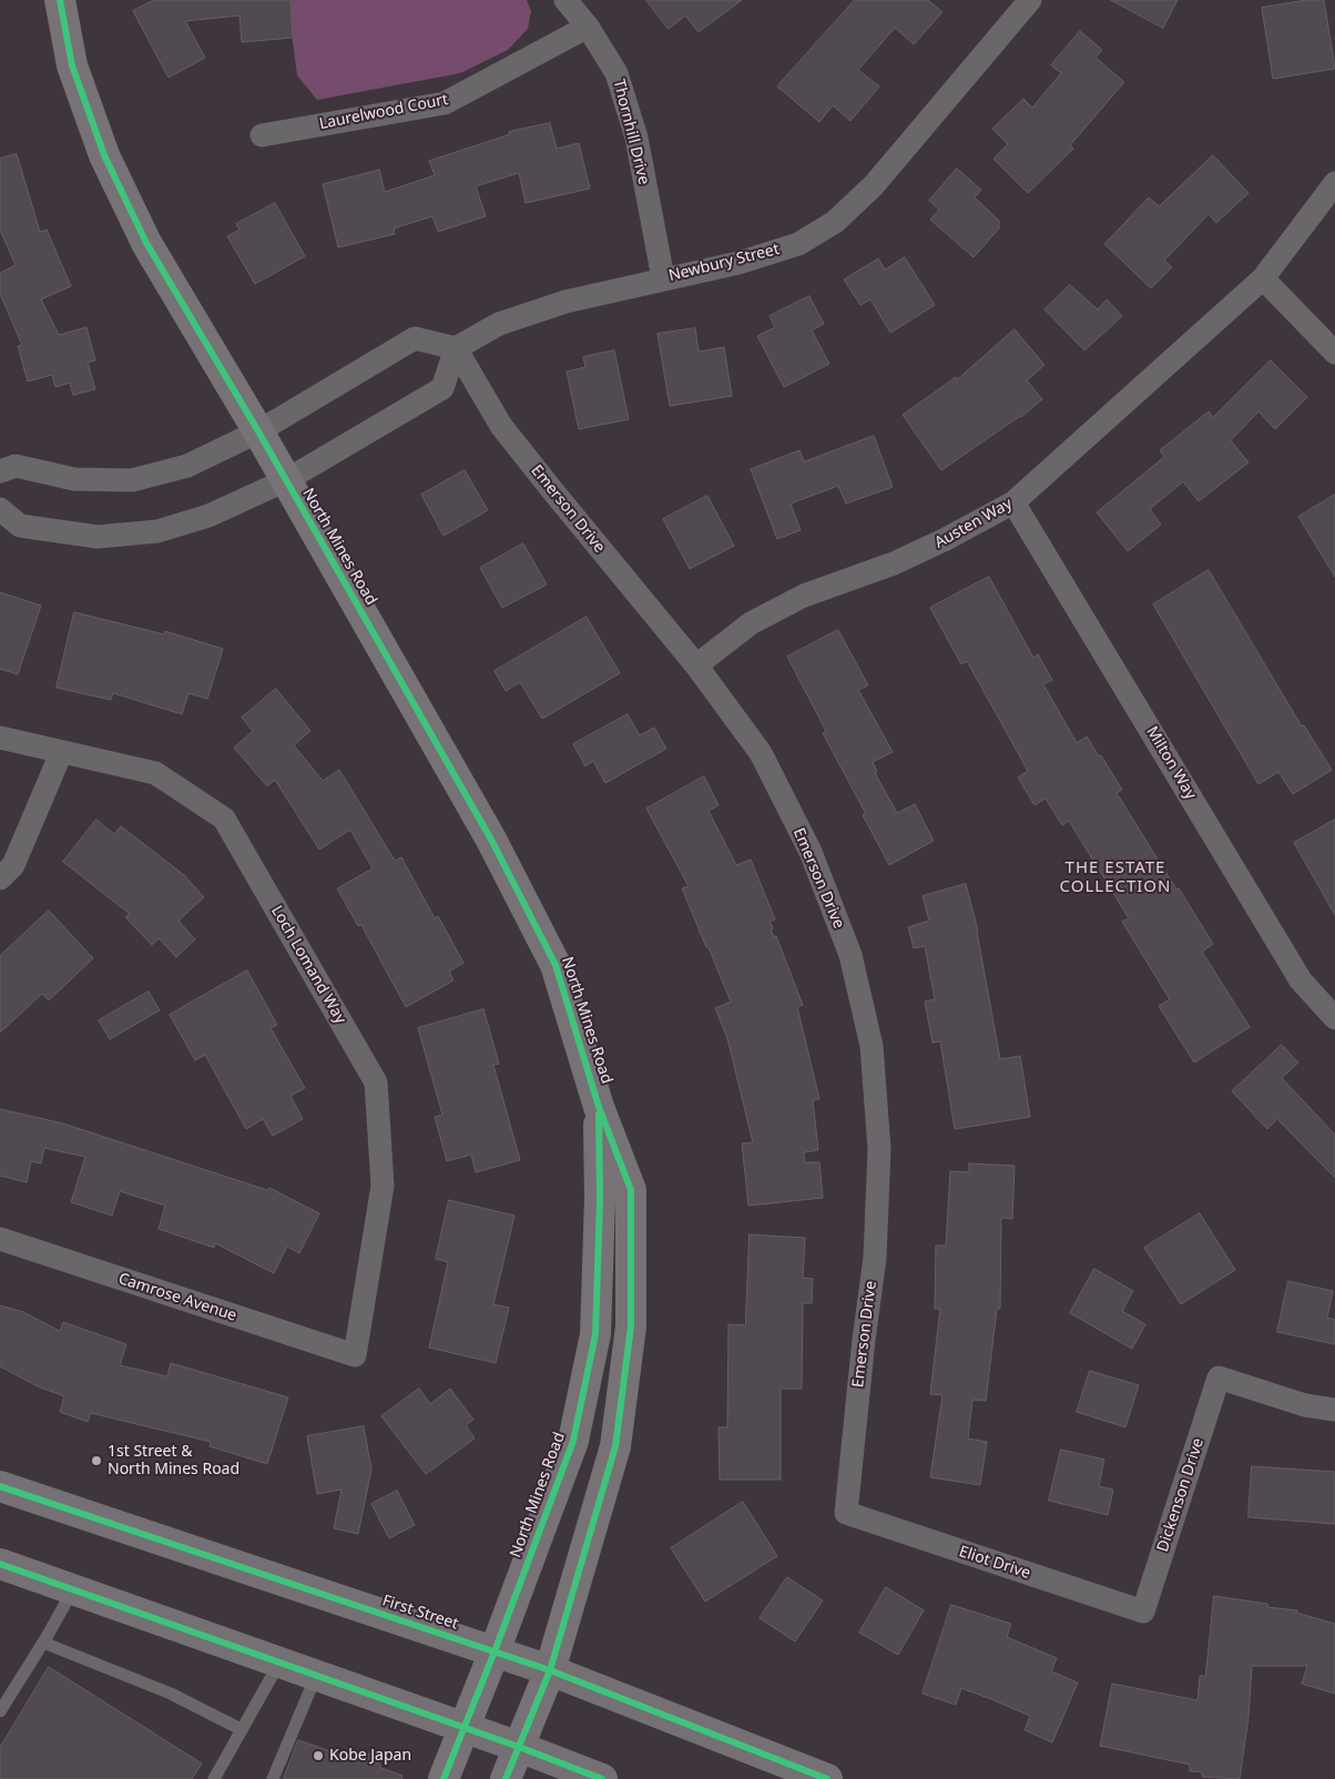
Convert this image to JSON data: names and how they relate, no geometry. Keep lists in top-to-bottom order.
{
  "streets": {
    "main road": ["North Mines Road", "First Street"],
    "street": [
      "Laurelwood Court",
      "Thornhill Drive",
      "Newbury Street",
      "Emerson Drive",
      "Austen Way",
      "Milton Way",
      "Loch Lomand Way",
      "Camrose Avenue",
      "Dickenson Drive",
      "Eliot Drive"
    ]
  },
  "crossings": [
    ["Laurelwood Court", "Thornhill Drive"],
    ["Thornhill Drive", "Newbury Street"],
    ["Newbury Street", "Emerson Drive"],
    ["Emerson Drive", "Austen Way"],
    ["Emerson Drive", "Eliot Drive"],
    ["Austen Way", "Milton Way"],
    ["North Mines Road", "First Street"],
    ["Loch Lomand Way", "Camrose Avenue"],
    ["Dickenson Drive", "Eliot Drive"]
  ],
  "districts": ["THE ESTATE COLLECTION"],
  "places": ["1st Street & North Mines Road", "Kobe Japan"]
}
